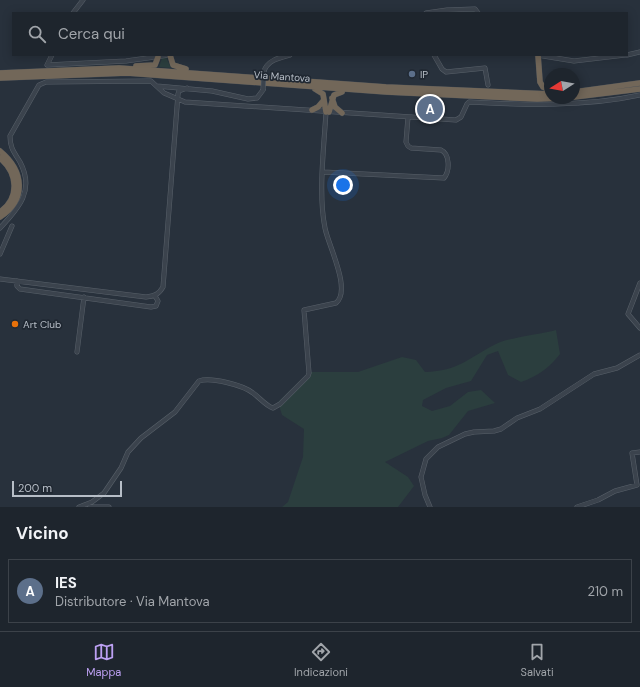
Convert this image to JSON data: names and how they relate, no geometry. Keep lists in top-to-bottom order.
{
  "streets": {
    "highway": ["Via Mantova"]
  },
  "places": ["IP", "Art Club"],
  "scale_bar": "200 m",
  "north": "left",
  "page": {
    "search": "Cerca qui",
    "pins": "A",
    "scale": "200 m",
    "heading": "Vicino",
    "list": [
      {
        "mark": "A",
        "name": "IES",
        "note": "Distributore · Via Mantova",
        "value": "210 m"
      }
    ],
    "nav": ["Mappa", "Indicazioni", "Salvati"]
  }
}
